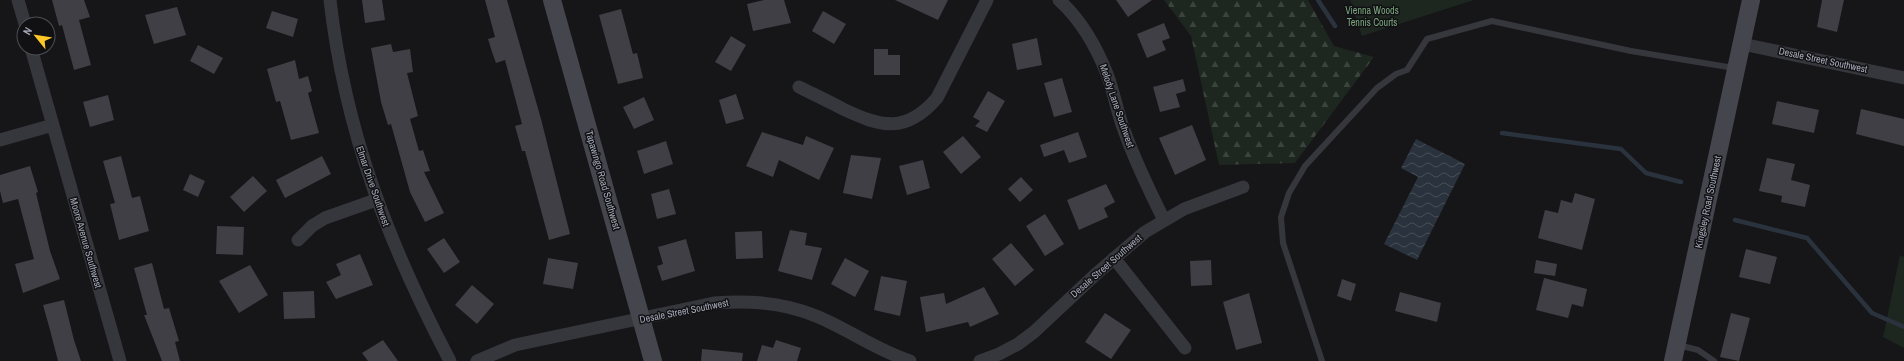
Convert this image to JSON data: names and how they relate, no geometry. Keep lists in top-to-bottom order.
{
  "streets": {
    "street": [
      "Desale Street Southwest",
      "Melody Lane Southwest",
      "Tapawingo Road Southwest",
      "Elmar Drive Southwest",
      "Kingsley Road Southwest",
      "Moore Avenue Southwest"
    ]
  },
  "crossings": [
    ["Desale Street Southwest", "Melody Lane Southwest"],
    ["Desale Street Southwest", "Tapawingo Road Southwest"],
    ["Desale Street Southwest", "Kingsley Road Southwest"]
  ],
  "parks": ["Vienna Woods Tennis Courts"],
  "north": "top left"
}
